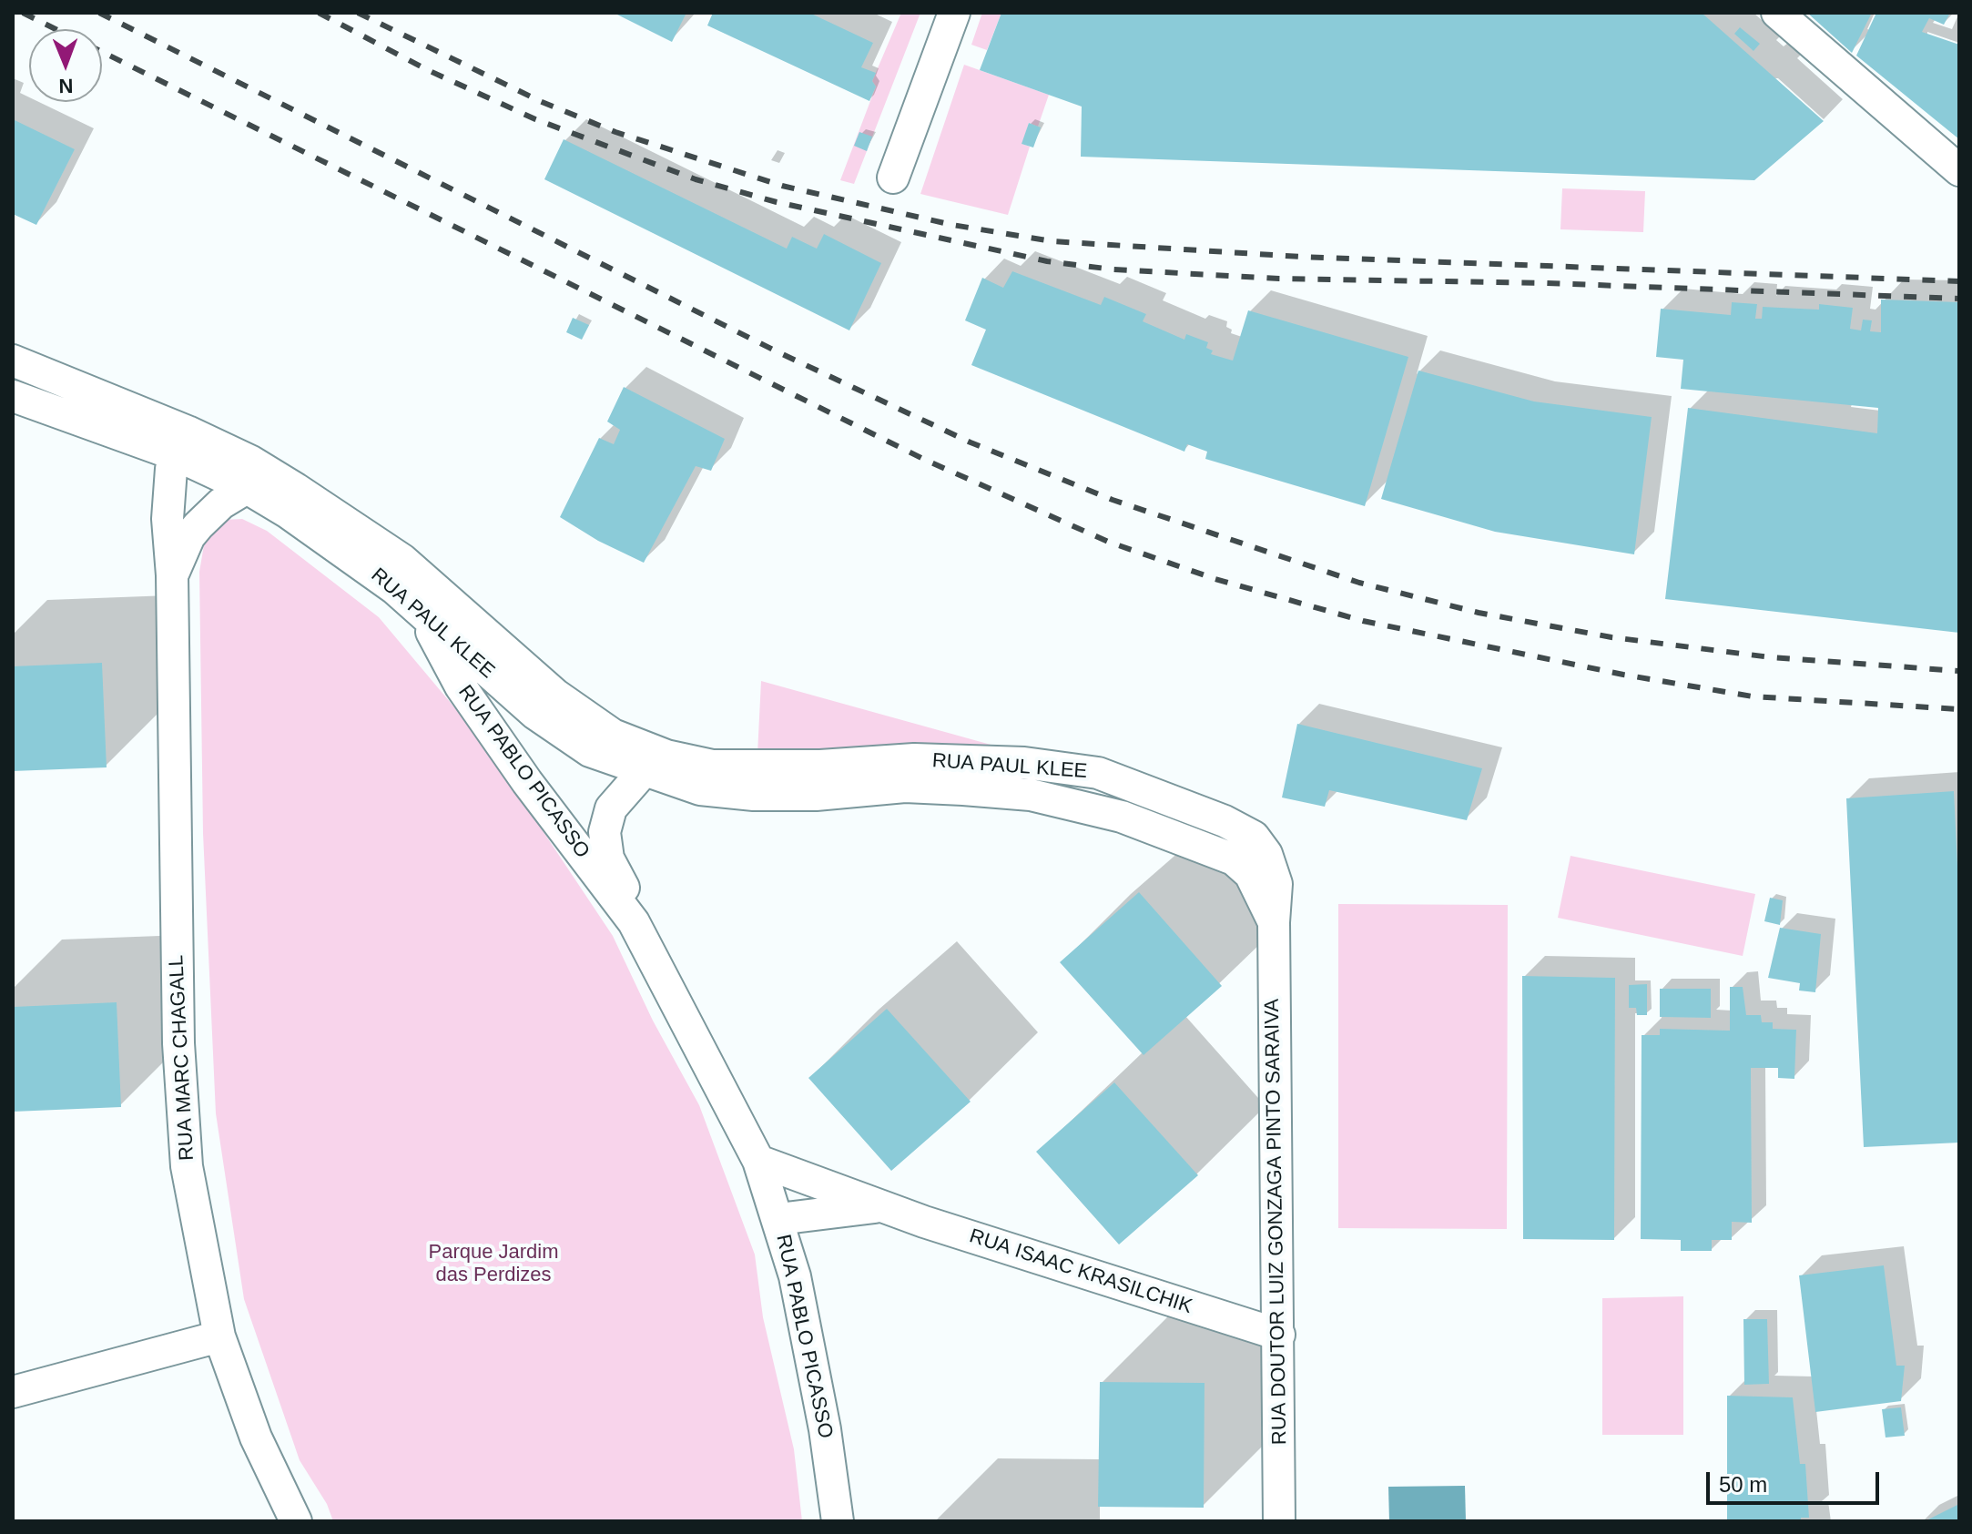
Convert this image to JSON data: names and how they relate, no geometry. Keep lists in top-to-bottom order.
{
  "streets": {
    "street": [
      "RUA PAUL KLEE",
      "RUA PABLO PICASSO",
      "RUA MARC CHAGALL",
      "RUA DOUTOR LUIZ GONZAGA PINTO SARAIVA",
      "RUA ISAAC KRASILCHIK"
    ]
  },
  "crossings": [
    ["RUA PAUL KLEE", "RUA PABLO PICASSO"],
    ["RUA PAUL KLEE", "RUA MARC CHAGALL"],
    ["RUA PAUL KLEE", "RUA DOUTOR LUIZ GONZAGA PINTO SARAIVA"],
    ["RUA PABLO PICASSO", "RUA ISAAC KRASILCHIK"],
    ["RUA DOUTOR LUIZ GONZAGA PINTO SARAIVA", "RUA ISAAC KRASILCHIK"]
  ],
  "parks": ["Parque Jardim das Perdizes"],
  "scale_bar": "50 m",
  "north": "bottom"
}
